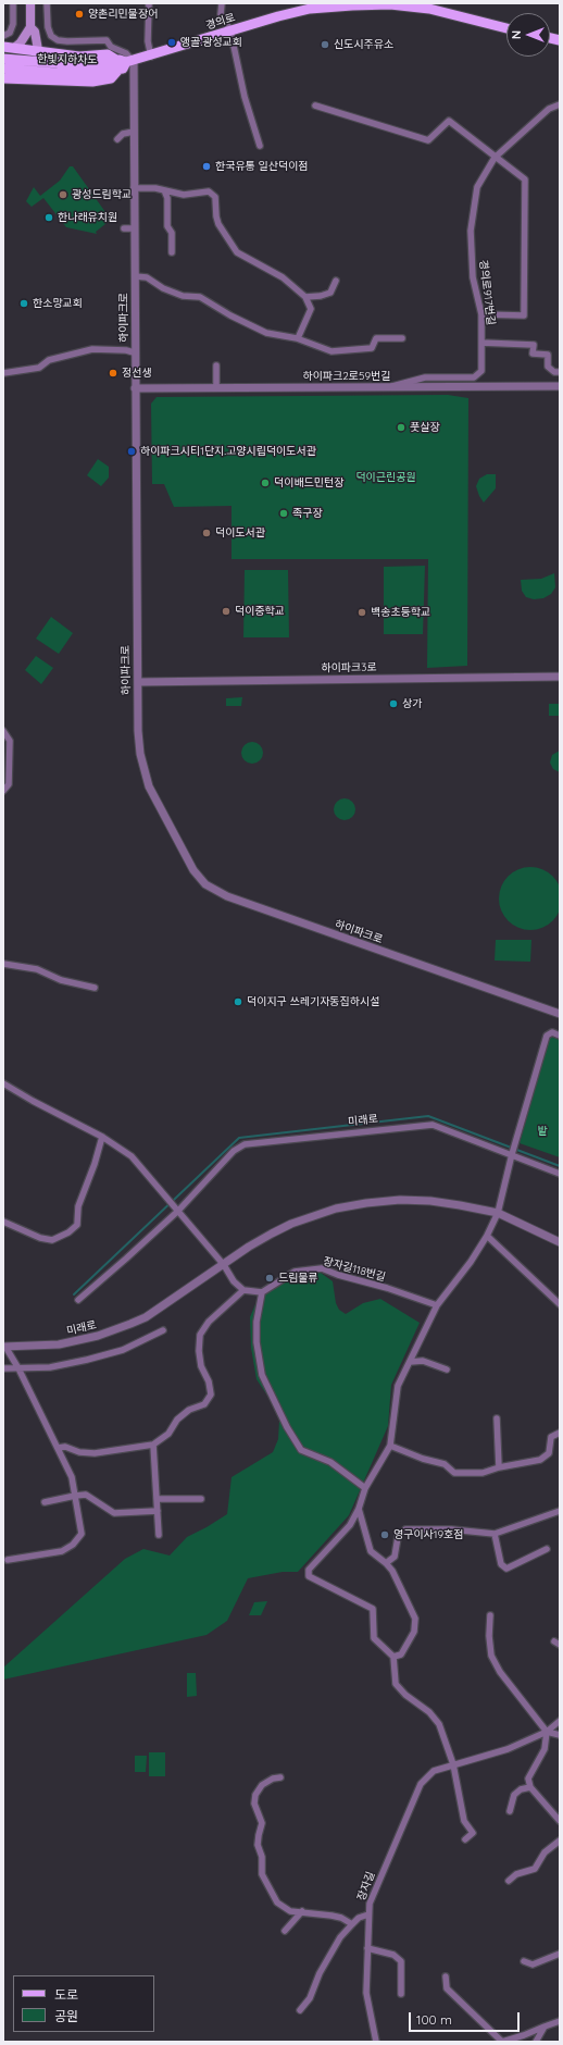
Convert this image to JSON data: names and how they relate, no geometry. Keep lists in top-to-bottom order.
{
  "streets": {
    "main road": ["경의로", "한빛지하차도"],
    "street": [
      "경의로917번길",
      "하이파크로",
      "하이파크2로59번길",
      "하이파크3로",
      "미래로",
      "장자길118번길",
      "장자길"
    ]
  },
  "crossings": [
    ["경의로", "한빛지하차도"],
    ["경의로", "하이파크로"],
    ["경의로917번길", "하이파크2로59번길"],
    ["하이파크로", "하이파크2로59번길"],
    ["하이파크로", "하이파크3로"]
  ],
  "parks": ["덕이근린공원", "밭"],
  "places": [
    "양촌리민물장어",
    "앵골.광성교회",
    "신도시주유소",
    "한국유통 일산덕이점",
    "광성드림학교",
    "한나래유치원",
    "한소망교회",
    "정선생",
    "풋살장",
    "하이파크시티1단지.고양시립덕이도서관",
    "덕이배드민턴장",
    "족구장",
    "덕이도서관",
    "덕이중학교",
    "백송초등학교",
    "상가",
    "덕이지구 쓰레기자동집하시설",
    "드림물류",
    "영구이사19호점"
  ],
  "legend": ["도로", "공원"],
  "scale_bar": "100 m",
  "north": "left"
}
